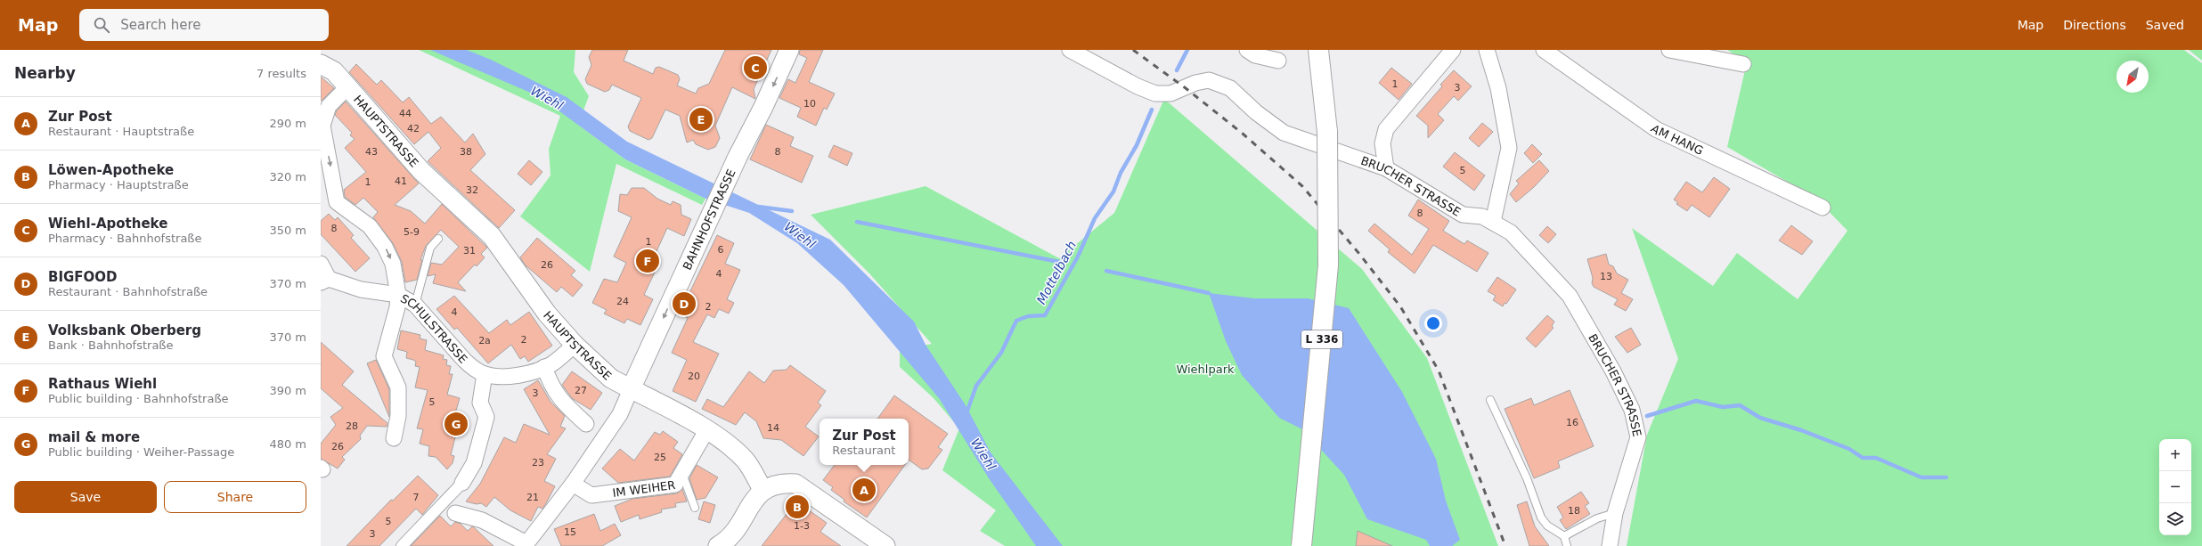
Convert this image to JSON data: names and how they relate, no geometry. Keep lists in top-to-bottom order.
{
  "streets": {
    "main road": ["L 336"],
    "street": [
      "HAUPTSTRASSE",
      "AM HANG",
      "BRUCHER STRASSE",
      "BAHNHOFSTRASSE",
      "SCHULSTRASSE",
      "IM WEIHER"
    ]
  },
  "crossings": [
    ["HAUPTSTRASSE", "BAHNHOFSTRASSE"],
    ["HAUPTSTRASSE", "SCHULSTRASSE"],
    ["HAUPTSTRASSE", "IM WEIHER"]
  ],
  "one_way": ["BAHNHOFSTRASSE"],
  "water": ["Wiehl", "Mottelbach"],
  "parks": ["Wiehlpark"],
  "house_numbers": [
    "1",
    "3",
    "10",
    "44",
    "42",
    "43",
    "38",
    "8",
    "5",
    "41",
    "1",
    "32",
    "8",
    "8",
    "5-9",
    "1",
    "6",
    "31",
    "26",
    "4",
    "13",
    "24",
    "2",
    "4",
    "2",
    "2a",
    "20",
    "27",
    "3",
    "5",
    "16",
    "28",
    "14",
    "26",
    "25",
    "23",
    "7",
    "21",
    "18",
    "5",
    "1-3",
    "15",
    "3"
  ],
  "north": "bottom left",
  "page": {
    "header": "Map",
    "search": "Search here",
    "nav": ["Map", "Directions", "Saved"],
    "heading": ["Nearby", "7 results"],
    "pins": [
      "C",
      "E",
      "F",
      "D",
      "G",
      "A",
      "B"
    ],
    "list": [
      {
        "mark": "A",
        "name": "Zur Post",
        "note": "Restaurant · Hauptstraße",
        "value": "290 m"
      },
      {
        "mark": "B",
        "name": "Löwen-Apotheke",
        "note": "Pharmacy · Hauptstraße",
        "value": "320 m"
      },
      {
        "mark": "C",
        "name": "Wiehl-Apotheke",
        "note": "Pharmacy · Bahnhofstraße",
        "value": "350 m"
      },
      {
        "mark": "D",
        "name": "BIGFOOD",
        "note": "Restaurant · Bahnhofstraße",
        "value": "370 m"
      },
      {
        "mark": "E",
        "name": "Volksbank Oberberg",
        "note": "Bank · Bahnhofstraße",
        "value": "370 m"
      },
      {
        "mark": "F",
        "name": "Rathaus Wiehl",
        "note": "Public building · Bahnhofstraße",
        "value": "390 m"
      },
      {
        "mark": "G",
        "name": "mail & more",
        "note": "Public building · Weiher-Passage",
        "value": "480 m"
      }
    ],
    "popup": ["Zur Post", "Restaurant"],
    "map_buttons": ["+", "−"],
    "buttons": ["Save", "Share"]
  }
}
